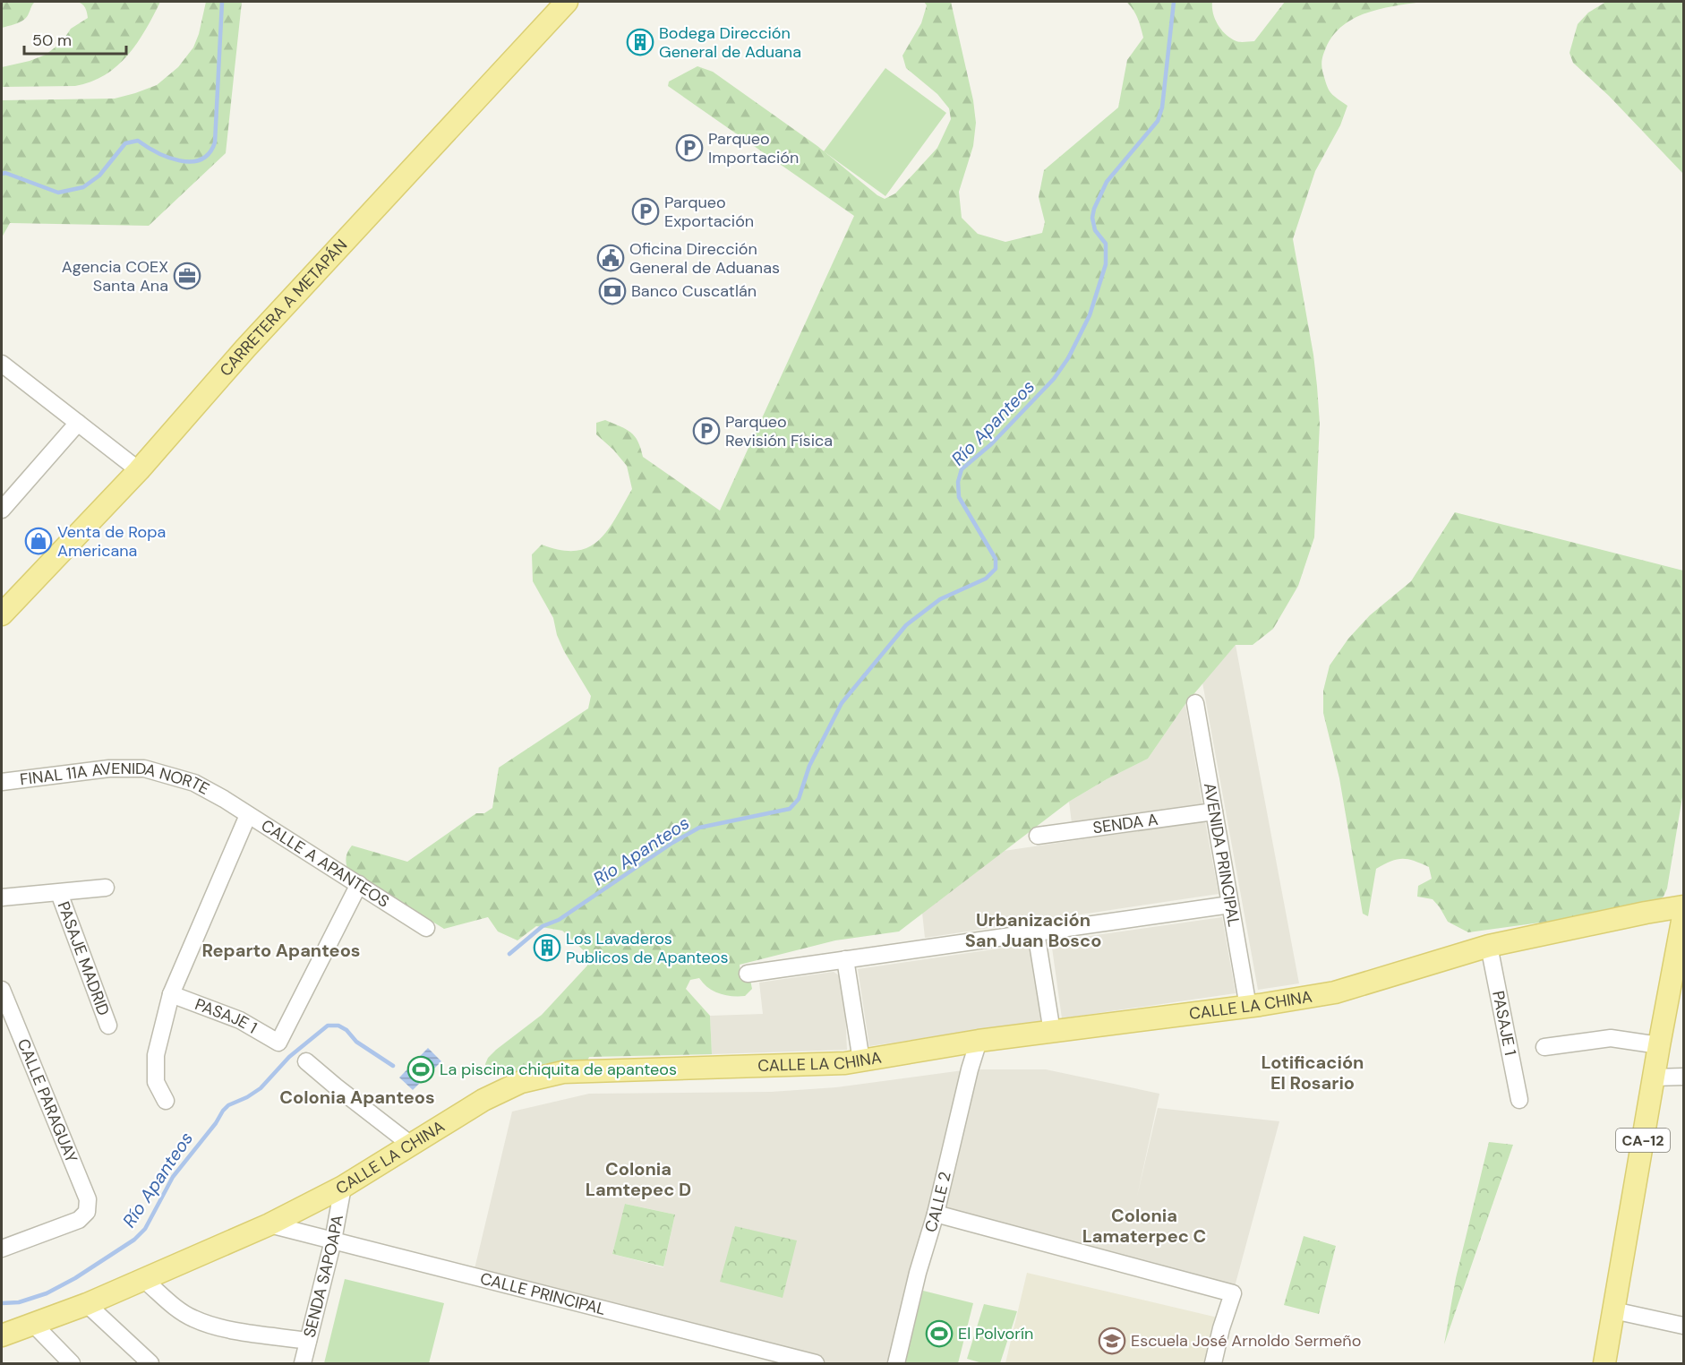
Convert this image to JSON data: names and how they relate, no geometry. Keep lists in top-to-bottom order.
{
  "streets": {
    "main road": ["CARRETERA A METAPÁN", "CALLE LA CHINA", "CA-12"],
    "street": [
      "FINAL 11A AVENIDA NORTE",
      "SENDA A",
      "AVENIDA PRINCIPAL",
      "CALLE A APANTEOS",
      "PASAJE MADRID",
      "PASAJE 1",
      "CALLE PARAGUAY",
      "CALLE 2",
      "SENDA SAPOAPA",
      "CALLE PRINCIPAL"
    ]
  },
  "crossings": [
    ["FINAL 11A AVENIDA NORTE", "CALLE A APANTEOS"],
    ["SENDA A", "AVENIDA PRINCIPAL"],
    ["AVENIDA PRINCIPAL", "CALLE LA CHINA"],
    ["CALLE A APANTEOS", "PASAJE 1"],
    ["CALLE LA CHINA", "PASAJE 1"],
    ["CALLE LA CHINA", "CALLE 2"],
    ["CALLE LA CHINA", "SENDA SAPOAPA"],
    ["CALLE LA CHINA", "CALLE PRINCIPAL"],
    ["SENDA SAPOAPA", "CALLE PRINCIPAL"]
  ],
  "districts": [
    "Urbanización San Juan Bosco",
    "Reparto Apanteos",
    "Lotificación El Rosario",
    "Colonia Apanteos",
    "Colonia Lamtepec D",
    "Colonia Lamaterpec C"
  ],
  "water": ["Río Apanteos"],
  "places": {
    "building": ["Bodega Dirección General de Aduana", "Los Lavaderos Publicos de Apanteos"],
    "parking": ["Parqueo Importación", "Parqueo Exportación", "Parqueo Revisión Física"],
    "public building": ["Oficina Dirección General de Aduanas"],
    "office": ["Agencia COEX Santa Ana"],
    "bank": ["Banco Cuscatlán"],
    "shop": ["Venta de Ropa Americana"],
    "sports": ["La piscina chiquita de apanteos", "El Polvorín"],
    "school or university": ["Escuela José Arnoldo Sermeño"]
  },
  "scale_bar": "50 m"
}
